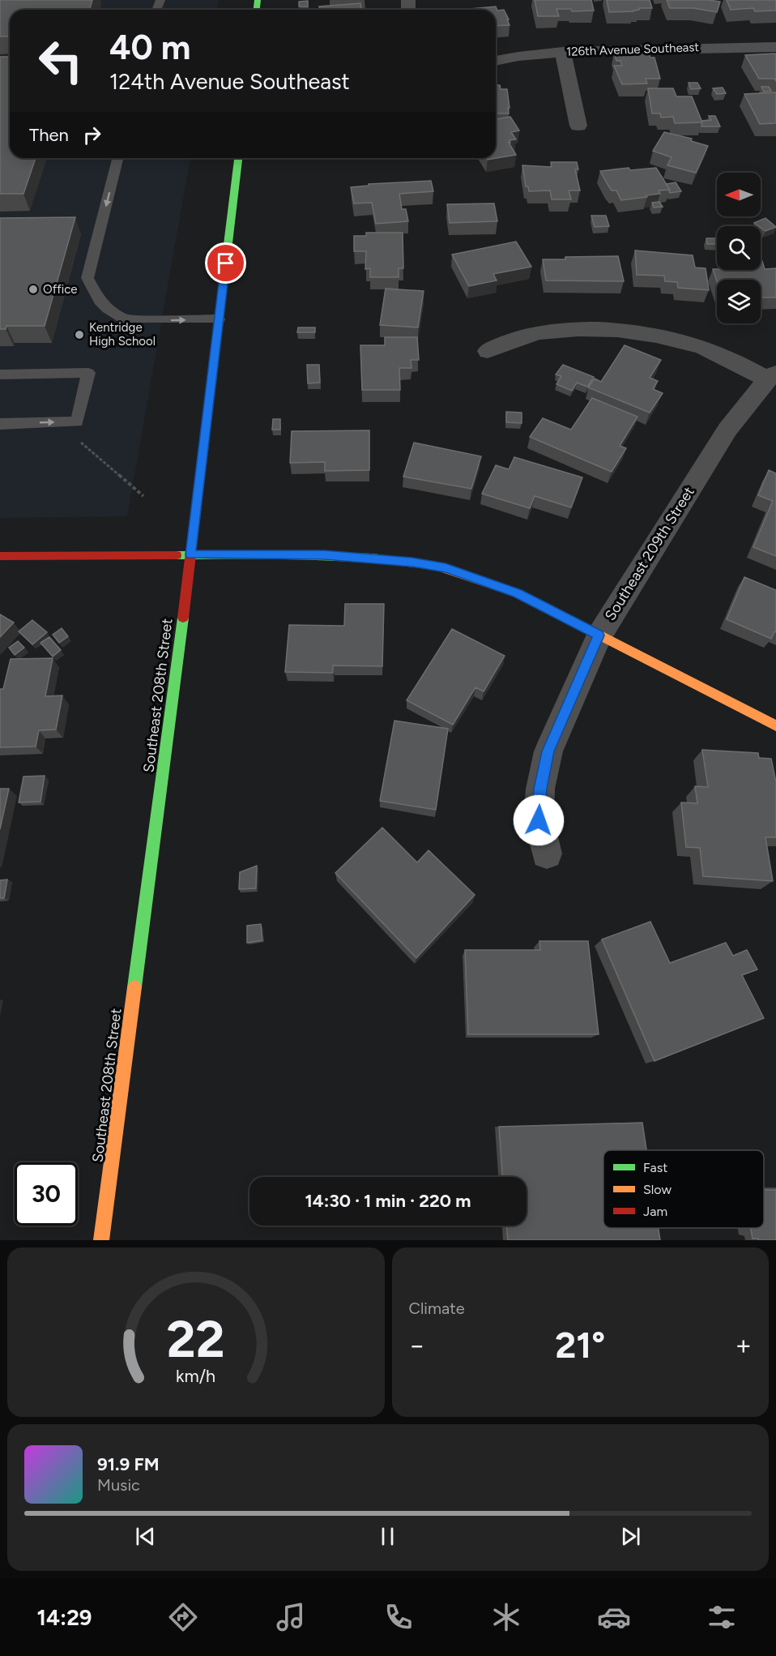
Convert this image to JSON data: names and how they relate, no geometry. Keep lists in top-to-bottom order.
{
  "streets": {
    "main road": ["Southeast 208th Street"],
    "street": ["126th Avenue Southeast", "Southeast 209th Street"]
  },
  "places": ["Office", "Kentridge High School"],
  "legend": ["Fast", "Slow", "Jam"],
  "north": "left",
  "page": {
    "turn": ["40 m", "124th Avenue Southeast"],
    "then": "Then",
    "limit": "30",
    "trip": "14:30 · 1 min · 220 m",
    "tile": "Climate",
    "heat": ["−", "21°", "+"],
    "song": ["91.9 FM", "Music"],
    "tabs": "14:29",
    "gauge": ["22", "km/h"]
  }
}
